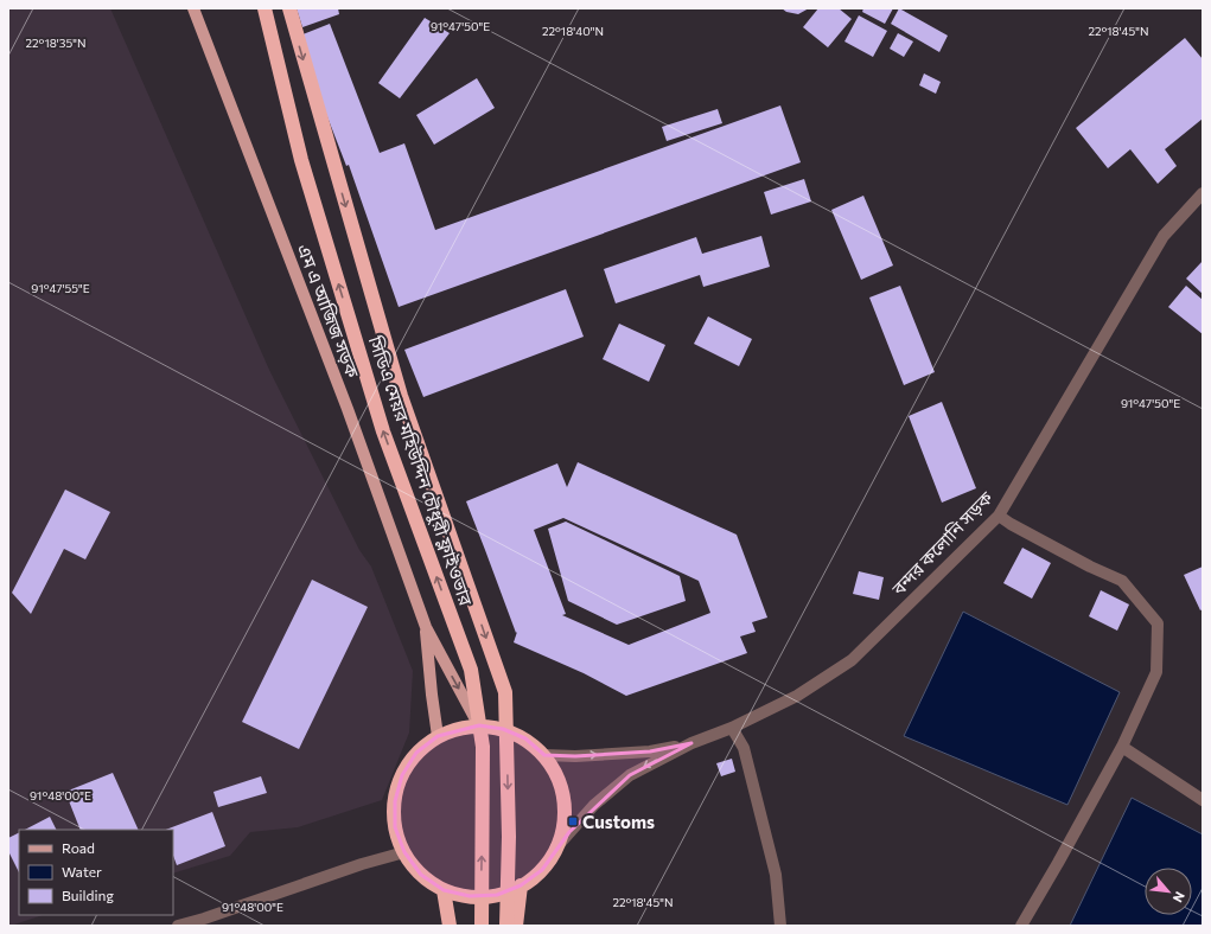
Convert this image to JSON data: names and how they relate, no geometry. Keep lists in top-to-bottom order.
{
  "streets": {
    "highway": ["সিডিএ মেয়র মহিউদ্দিন চৌধুরী ফ্লাইওভার"],
    "main road": ["এম এ আজিজ সড়ক"],
    "street": ["বন্দর কলোনি সড়ক"]
  },
  "places": {
    "transit": ["Customs"]
  },
  "legend": ["Road", "Water", "Building"],
  "north": "bottom right",
  "coordinates": [
    "91°47'50\"E",
    "22°18'40\"N",
    "22°18'45\"N",
    "22°18'35\"N",
    "91°47'55\"E",
    "91°48'00\"E"
  ]
}
